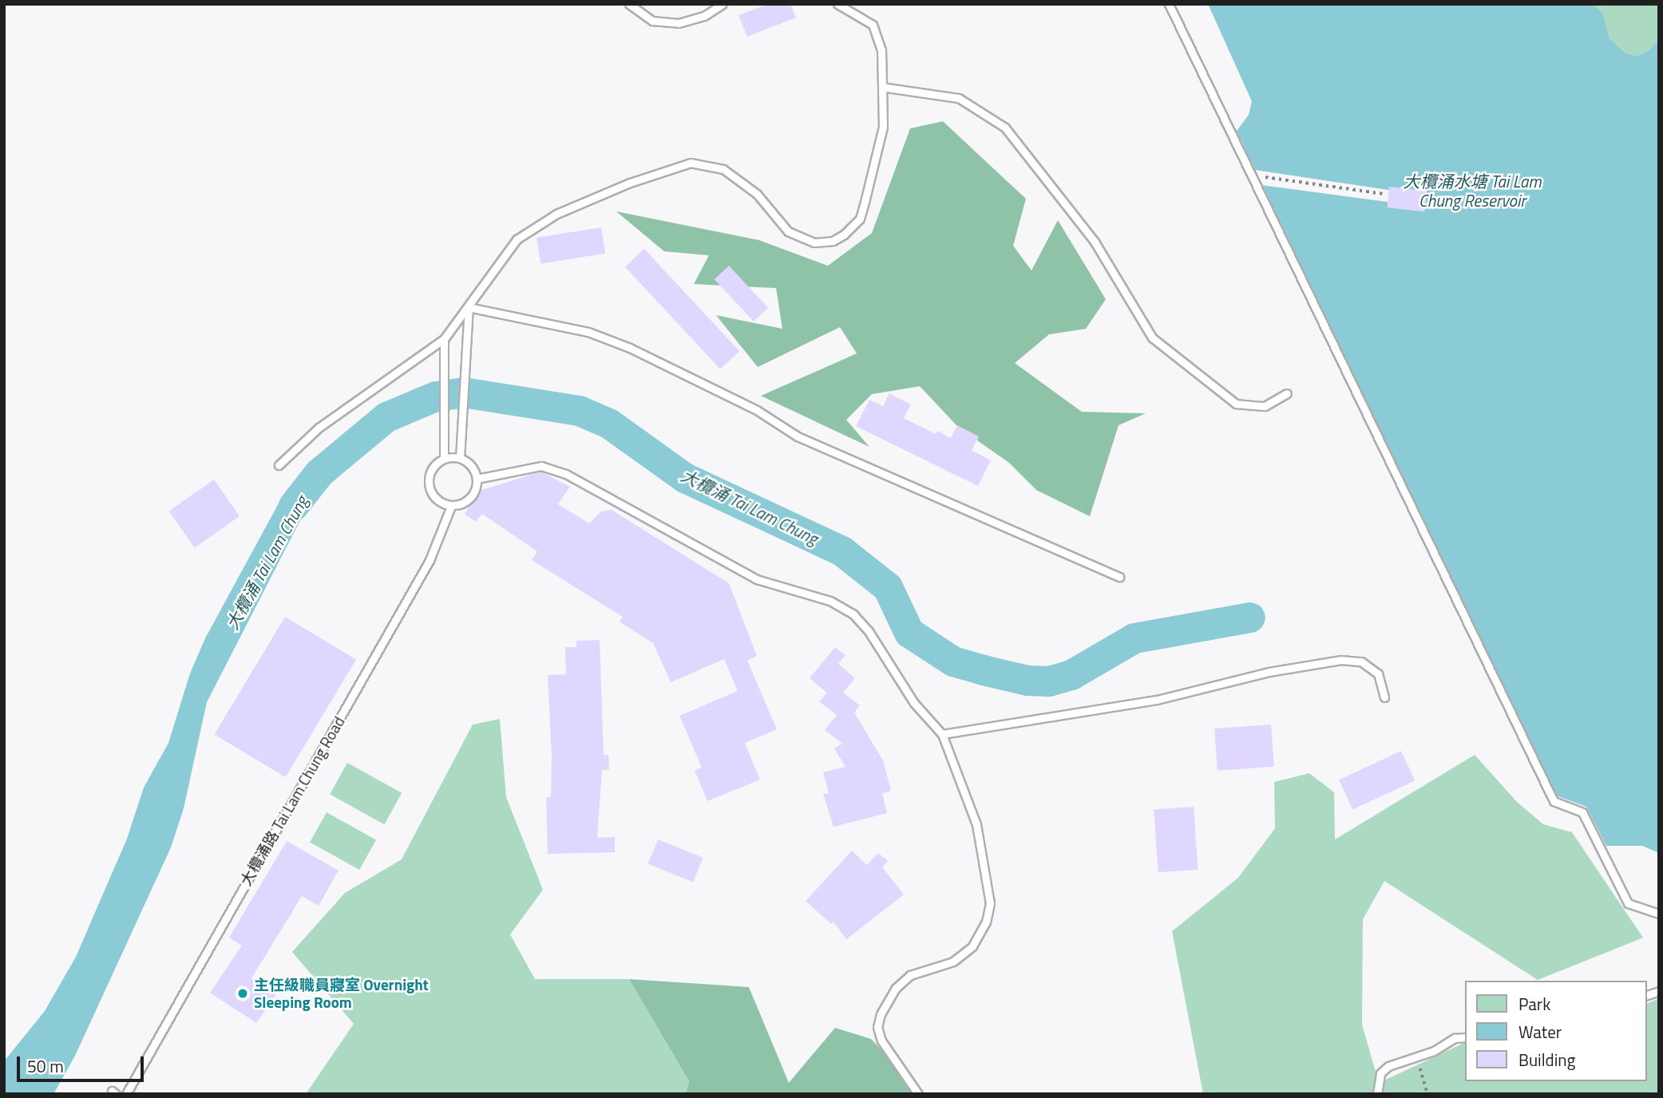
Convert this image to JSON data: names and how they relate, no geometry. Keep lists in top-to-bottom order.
{
  "streets": {
    "lane": ["大欖涌路 Tai Lam Chung Road"]
  },
  "water": ["大欖涌水塘 Tai Lam Chung Reservoir", "大欖涌 Tai Lam Chung"],
  "places": ["主任級職員寢室 Overnight Sleeping Room"],
  "legend": ["Park", "Water", "Building"],
  "scale_bar": "50 m"
}
